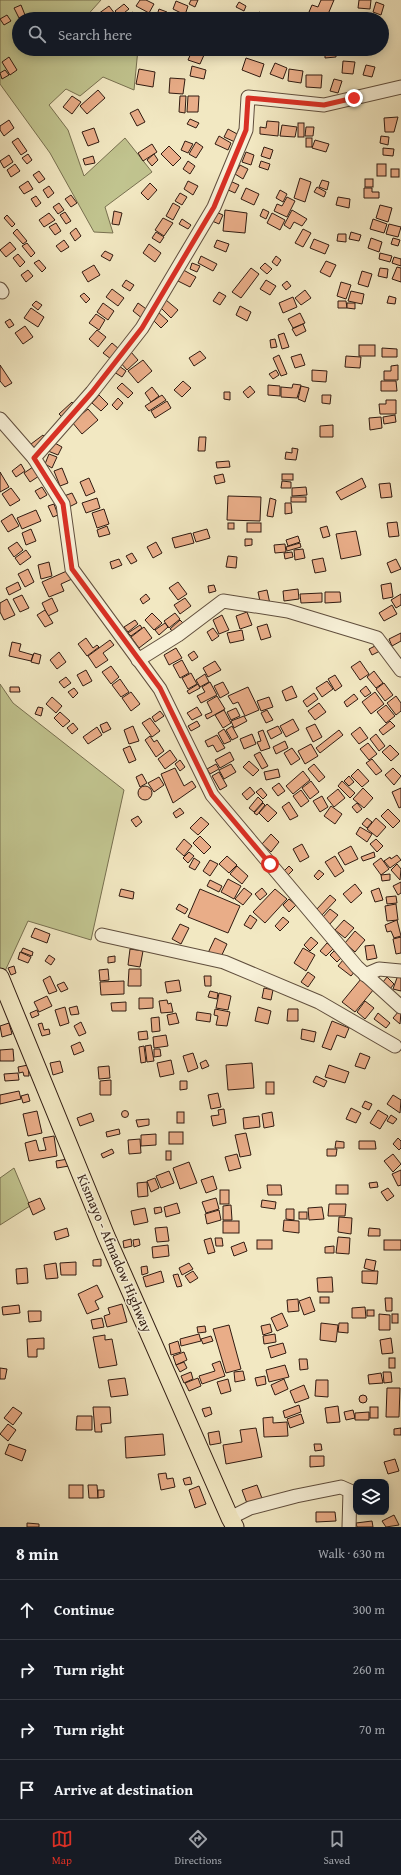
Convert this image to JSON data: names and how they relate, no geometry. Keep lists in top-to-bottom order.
{
  "streets": {
    "main road": ["Kismayo - Afmadow Highway"]
  },
  "page": {
    "search": "Search here",
    "heading": ["8 min", "Walk · 630 m"],
    "list": [
      ["Continue", "300 m"],
      ["Turn right", "260 m"],
      ["Turn right", "70 m"],
      "Arrive at destination"
    ],
    "nav": ["Map", "Directions", "Saved"]
  }
}
